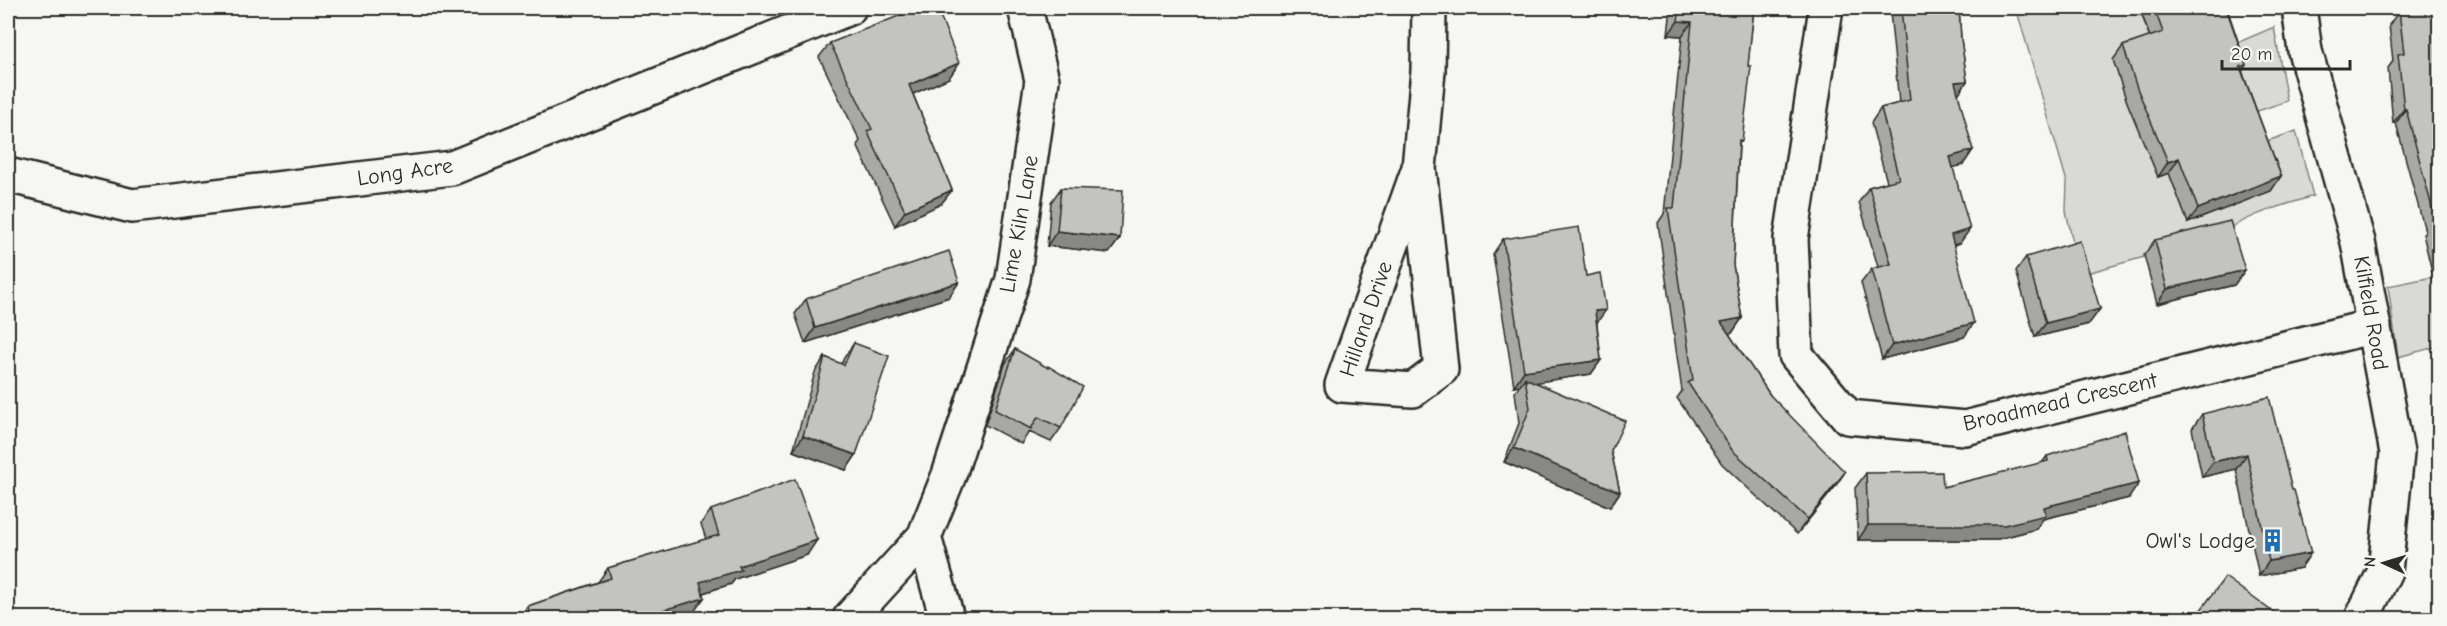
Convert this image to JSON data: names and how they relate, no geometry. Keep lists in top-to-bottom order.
{
  "streets": {
    "street": [
      "Long Acre",
      "Lime Kiln Lane",
      "Kilfield Road",
      "Hilland Drive",
      "Broadmead Crescent"
    ]
  },
  "crossings": [
    ["Kilfield Road", "Broadmead Crescent"]
  ],
  "places": {
    "building": ["Owl's Lodge"]
  },
  "scale_bar": "20 m",
  "north": "left"
}
